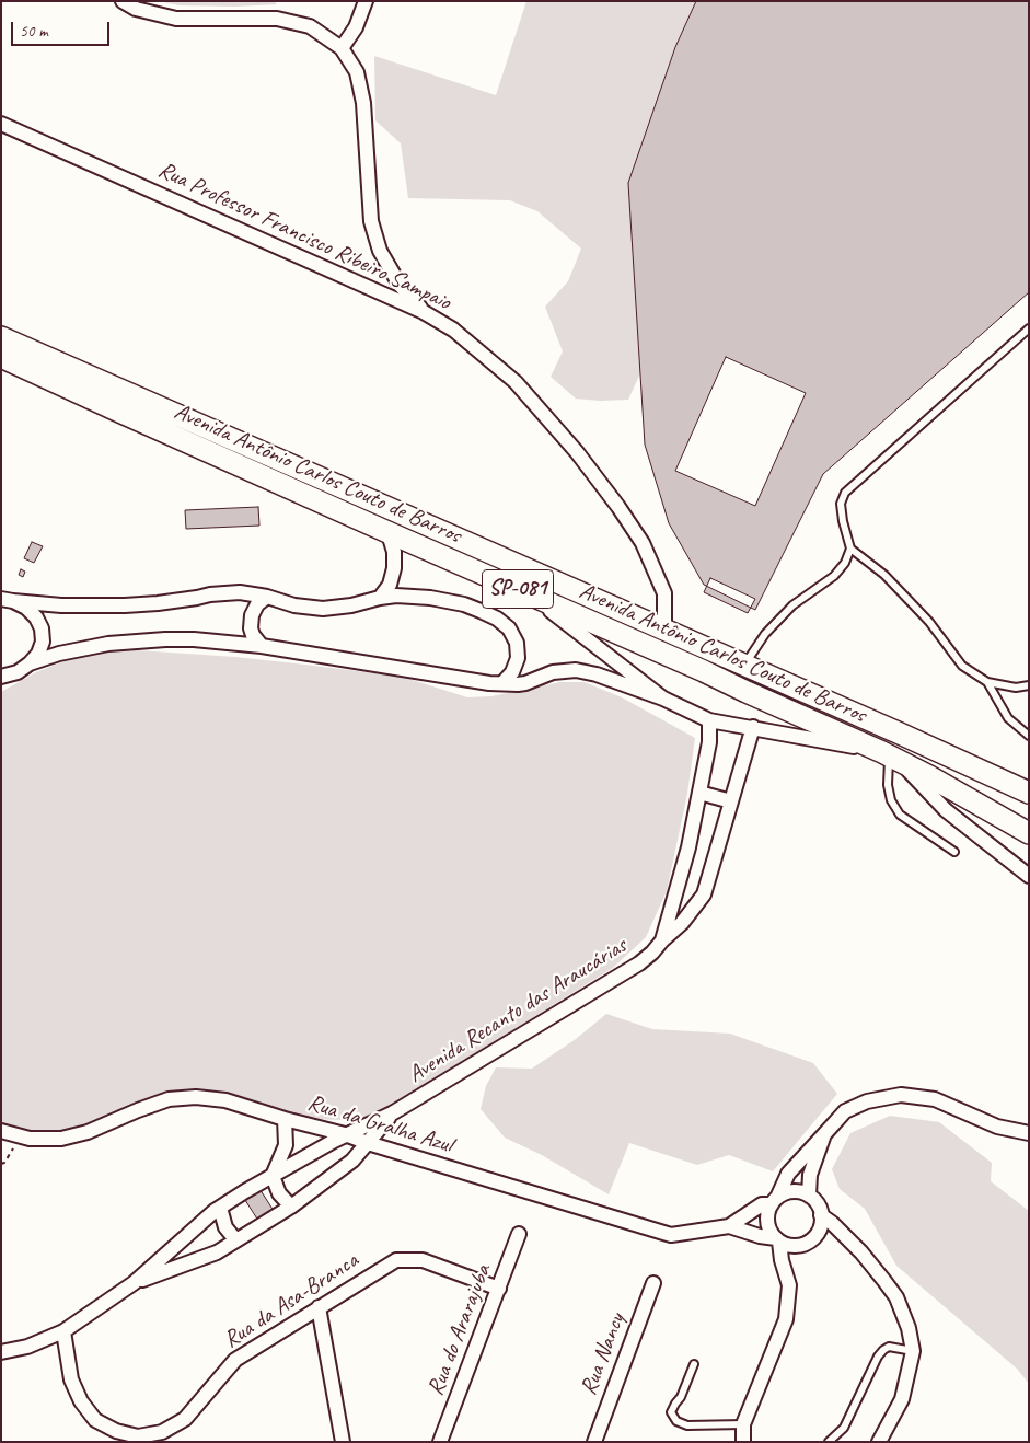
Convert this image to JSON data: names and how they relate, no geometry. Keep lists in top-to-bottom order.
{
  "streets": {
    "main road": ["Avenida Antônio Carlos Couto de Barros", "SP-081"],
    "street": [
      "Rua Professor Francisco Ribeiro Sampaio",
      "Avenida Recanto das Araucárias",
      "Rua da Gralha Azul",
      "Rua da Asa-Branca",
      "Rua do Ararajuba",
      "Rua Nancy"
    ]
  },
  "crossings": [
    ["Rua Professor Francisco Ribeiro Sampaio", "Avenida Antônio Carlos Couto de Barros"],
    ["Avenida Recanto das Araucárias", "Rua da Gralha Azul"],
    ["Rua da Asa-Branca", "Rua do Ararajuba"]
  ],
  "scale_bar": "50 m"
}
